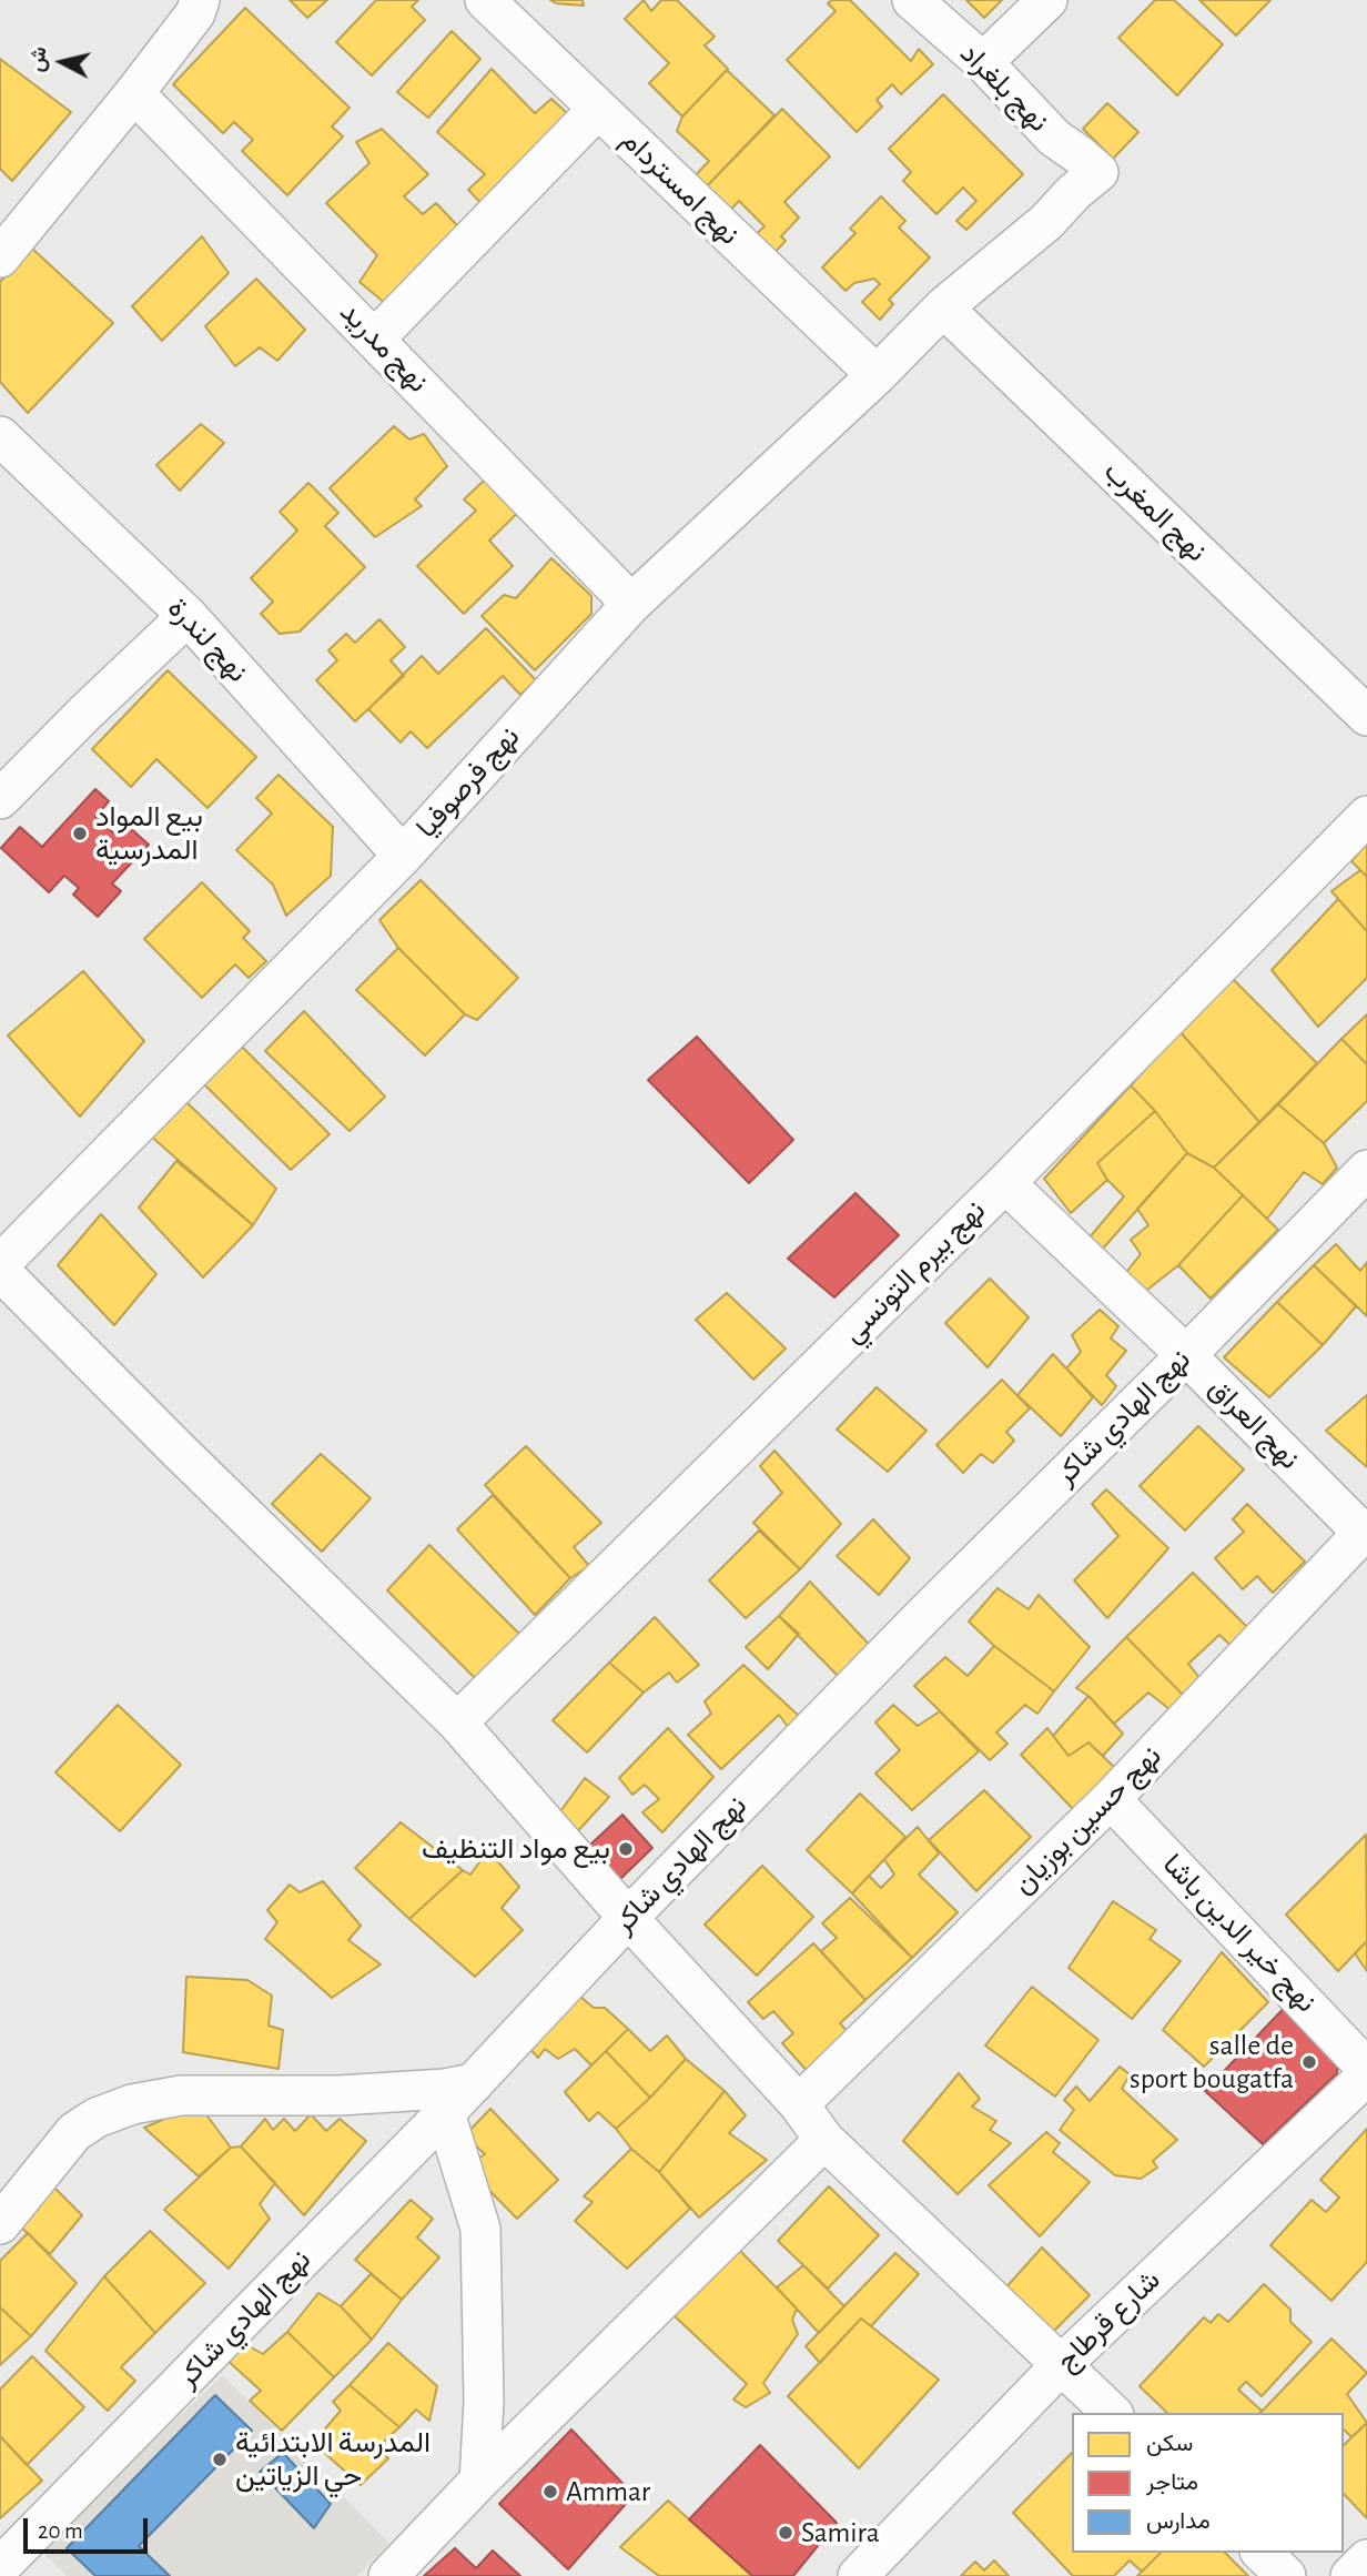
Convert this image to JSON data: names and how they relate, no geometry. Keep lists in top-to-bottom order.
{
  "streets": {
    "street": [
      "نهج بلغراد",
      "نهج امستردام",
      "نهج مدريد",
      "نهج المغرب",
      "نهج لندرة",
      "نهج فرصوفيا",
      "نهج بيرم التونسي",
      "نهج الهادي شاكر",
      "نهج العراق",
      "نهج حسين بوزيان",
      "نهج خير الدين باشا",
      "شارع قرطاج"
    ]
  },
  "crossings": [
    ["نهج بلغراد", "نهج فرصوفيا"],
    ["نهج امستردام", "نهج فرصوفيا"],
    ["نهج مدريد", "نهج فرصوفيا"],
    ["نهج المغرب", "نهج فرصوفيا"],
    ["نهج لندرة", "نهج فرصوفيا"],
    ["نهج بيرم التونسي", "نهج العراق"],
    ["نهج الهادي شاكر", "نهج العراق"],
    ["نهج العراق", "نهج حسين بوزيان"],
    ["نهج حسين بوزيان", "نهج خير الدين باشا"]
  ],
  "places": [
    "بيع المواد المدرسية",
    "بيع مواد التنظيف",
    "salle de sport bougatfa",
    "المدرسة الابتدائية حي الزياتين",
    "Ammar",
    "Samira"
  ],
  "legend": ["سكن", "متاجر", "مدارس"],
  "scale_bar": "20 m",
  "north": "left"
}
